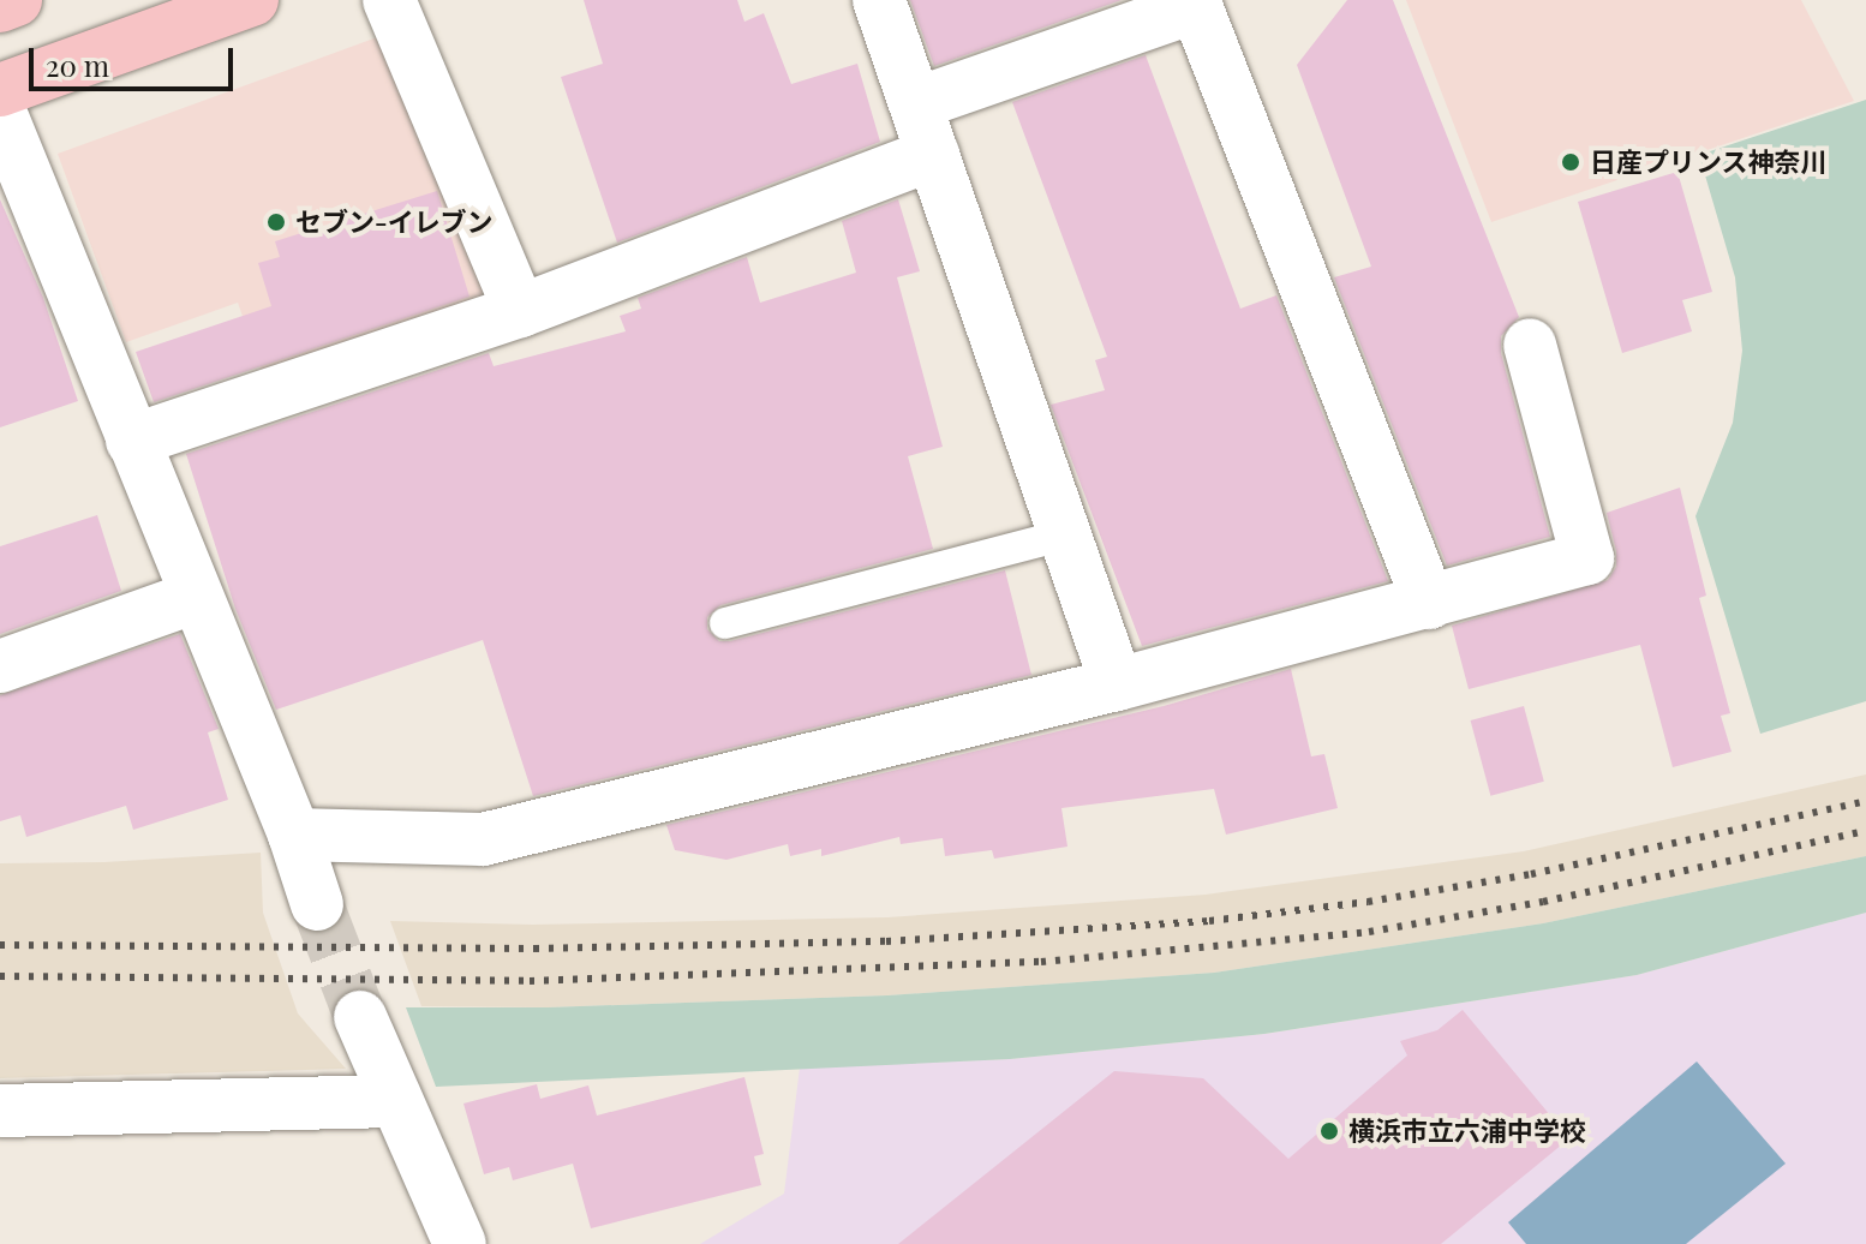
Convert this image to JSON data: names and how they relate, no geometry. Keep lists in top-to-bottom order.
{
  "places": ["日産プリンス神奈川", "セブン-イレブン", "横浜市立六浦中学校"],
  "scale_bar": "20 m"
}
